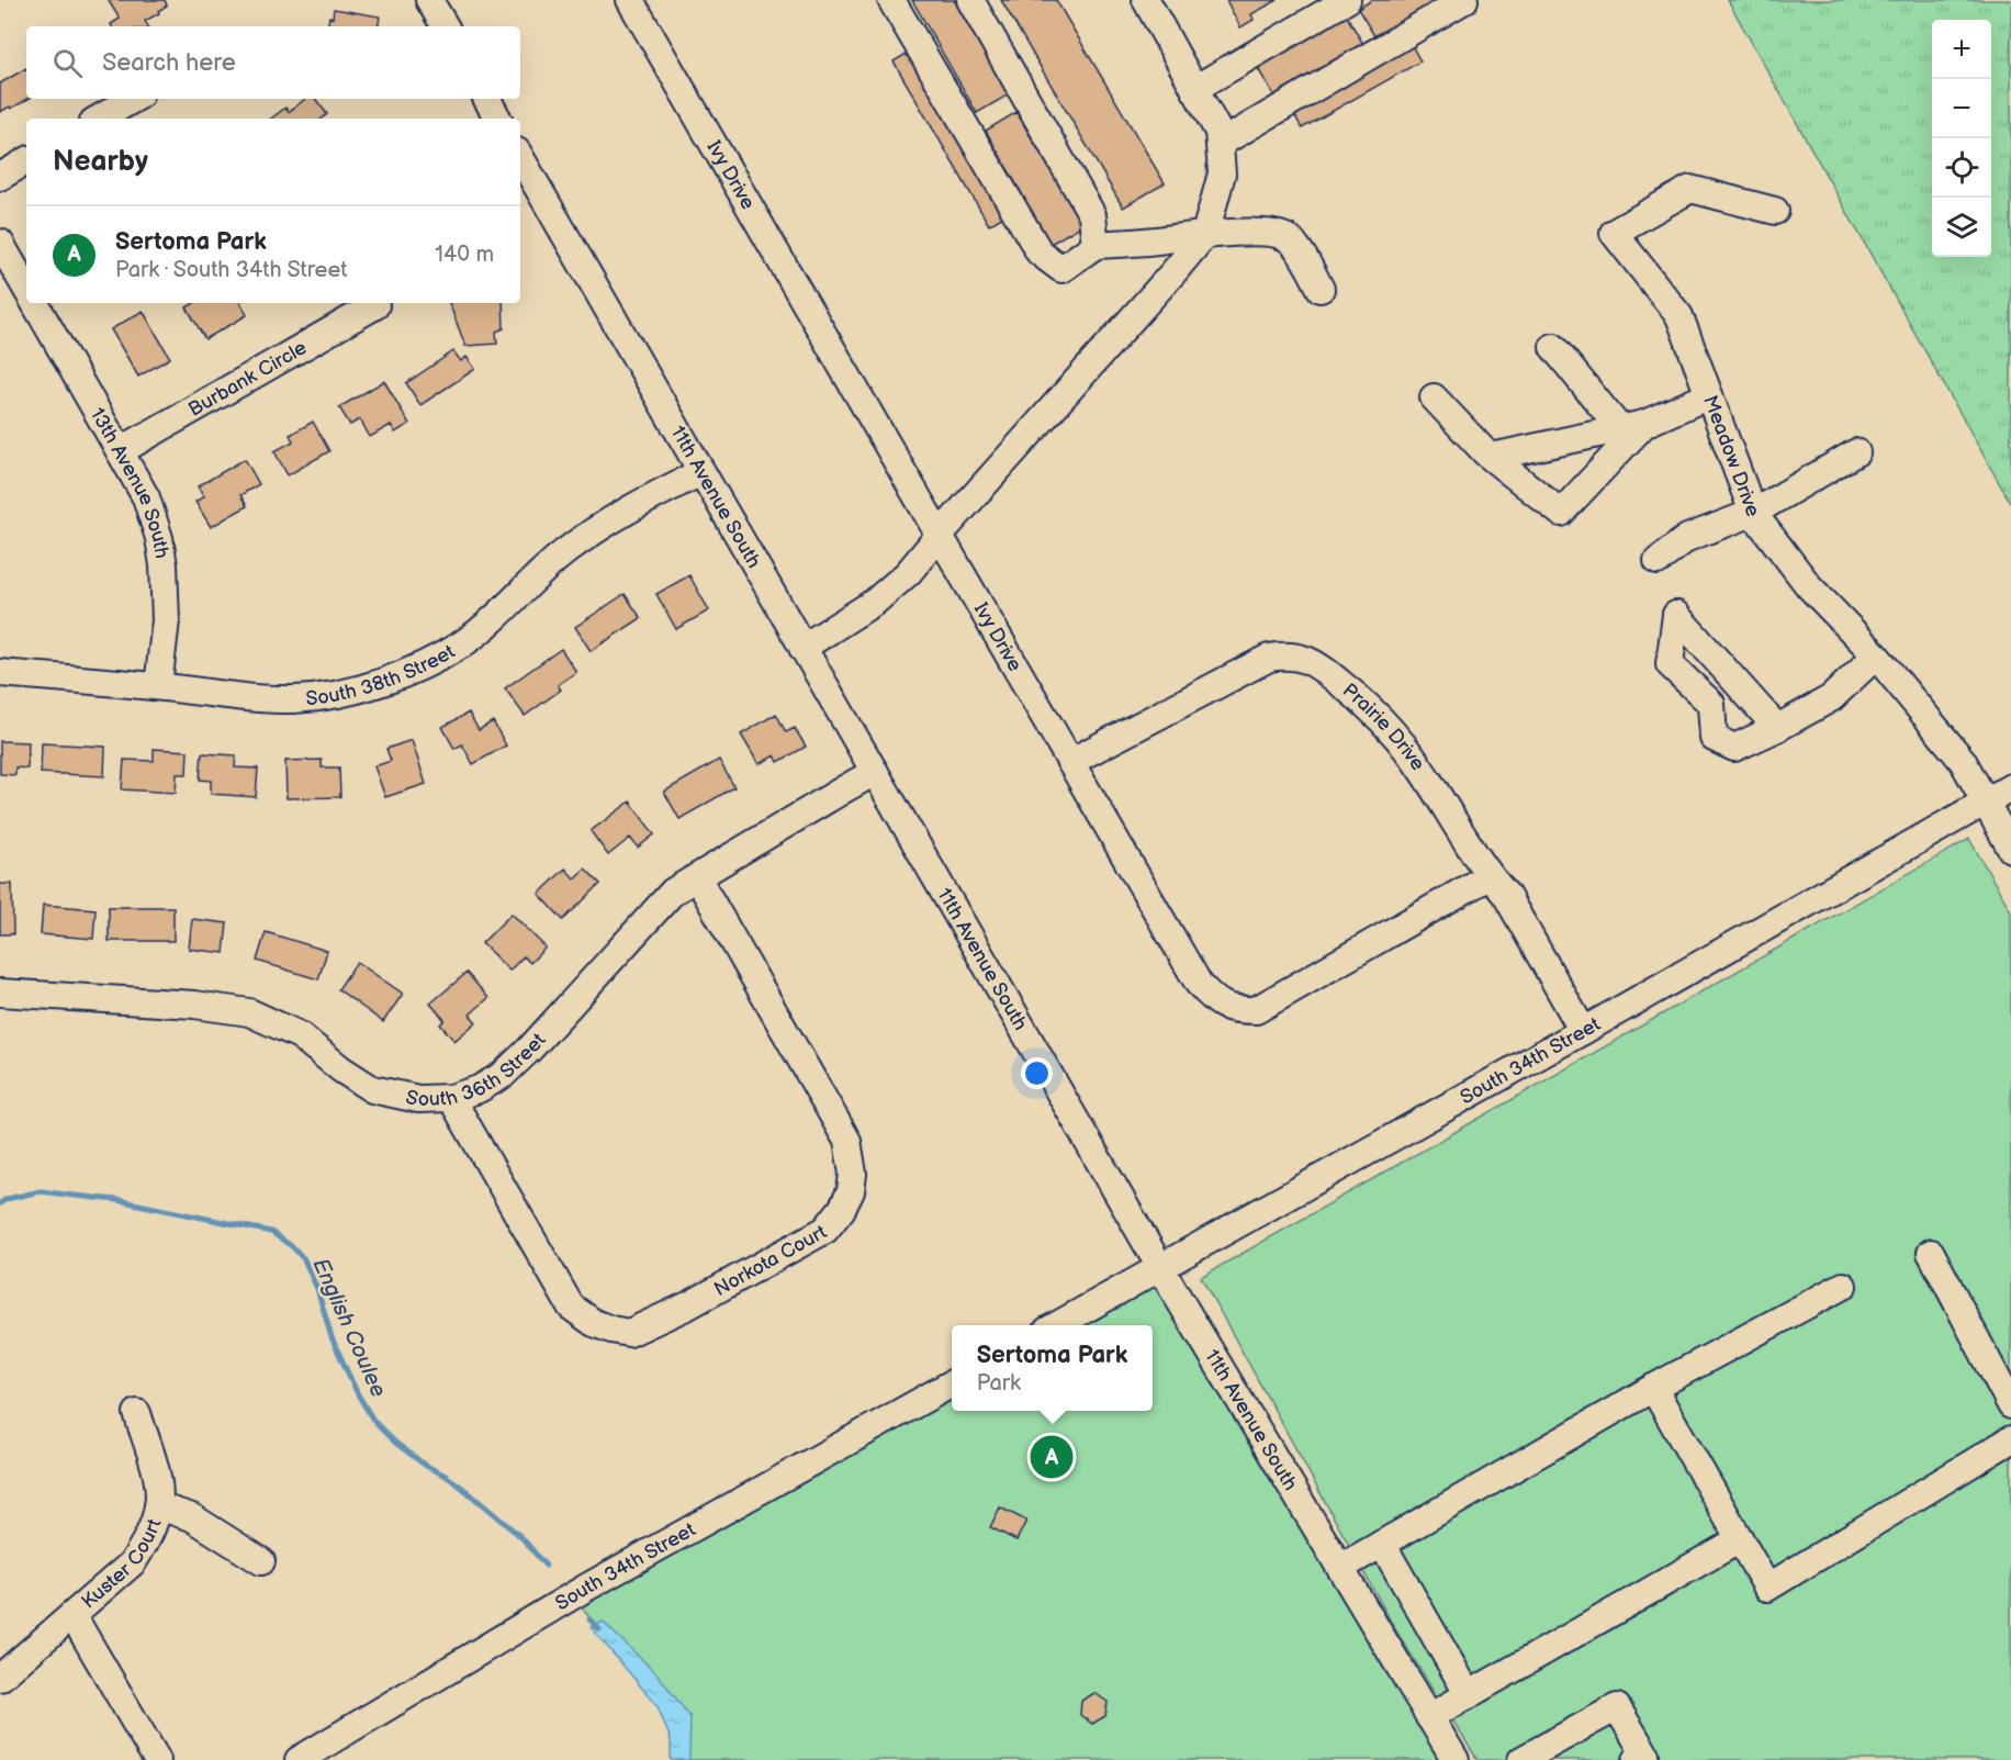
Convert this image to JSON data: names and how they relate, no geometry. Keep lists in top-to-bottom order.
{
  "streets": {
    "street": [
      "Ivy Drive",
      "Burbank Circle",
      "Meadow Drive",
      "13th Avenue South",
      "11th Avenue South",
      "South 38th Street",
      "Prairie Drive",
      "South 34th Street",
      "South 36th Street",
      "Norkota Court",
      "Kuster Court"
    ]
  },
  "crossings": [
    ["Ivy Drive", "Prairie Drive"],
    ["Burbank Circle", "13th Avenue South"],
    ["Meadow Drive", "South 34th Street"],
    ["13th Avenue South", "South 38th Street"],
    ["11th Avenue South", "South 38th Street"],
    ["11th Avenue South", "South 34th Street"],
    ["11th Avenue South", "South 36th Street"],
    ["Prairie Drive", "South 34th Street"],
    ["South 36th Street", "Norkota Court"]
  ],
  "water": ["English Coulee"],
  "page": {
    "map_buttons": ["+", "−"],
    "search": "Search here",
    "heading": "Nearby",
    "list": [
      {
        "mark": "A",
        "name": "Sertoma Park",
        "note": "Park · South 34th Street",
        "value": "140 m"
      }
    ],
    "popup": ["Sertoma Park", "Park"],
    "pins": "A"
  }
}
